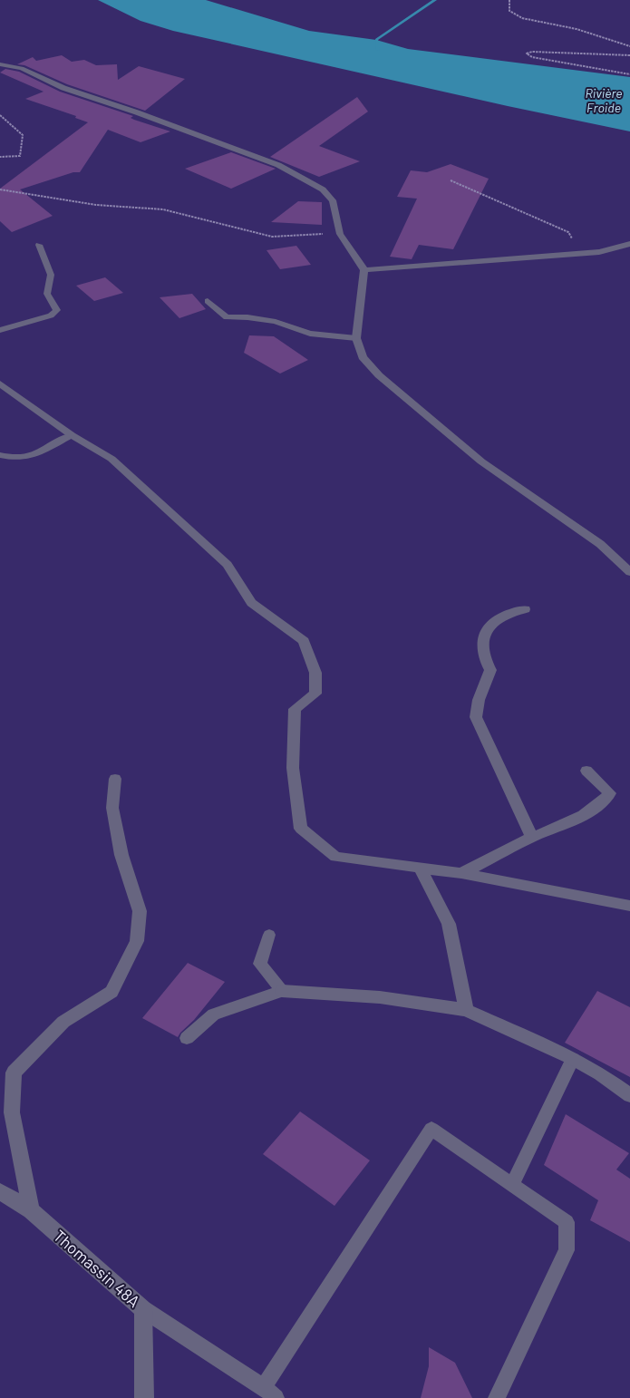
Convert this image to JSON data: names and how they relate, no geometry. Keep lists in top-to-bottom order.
{
  "streets": {
    "street": ["Thomassin 48A"]
  },
  "water": ["Rivière Froide"]
}
